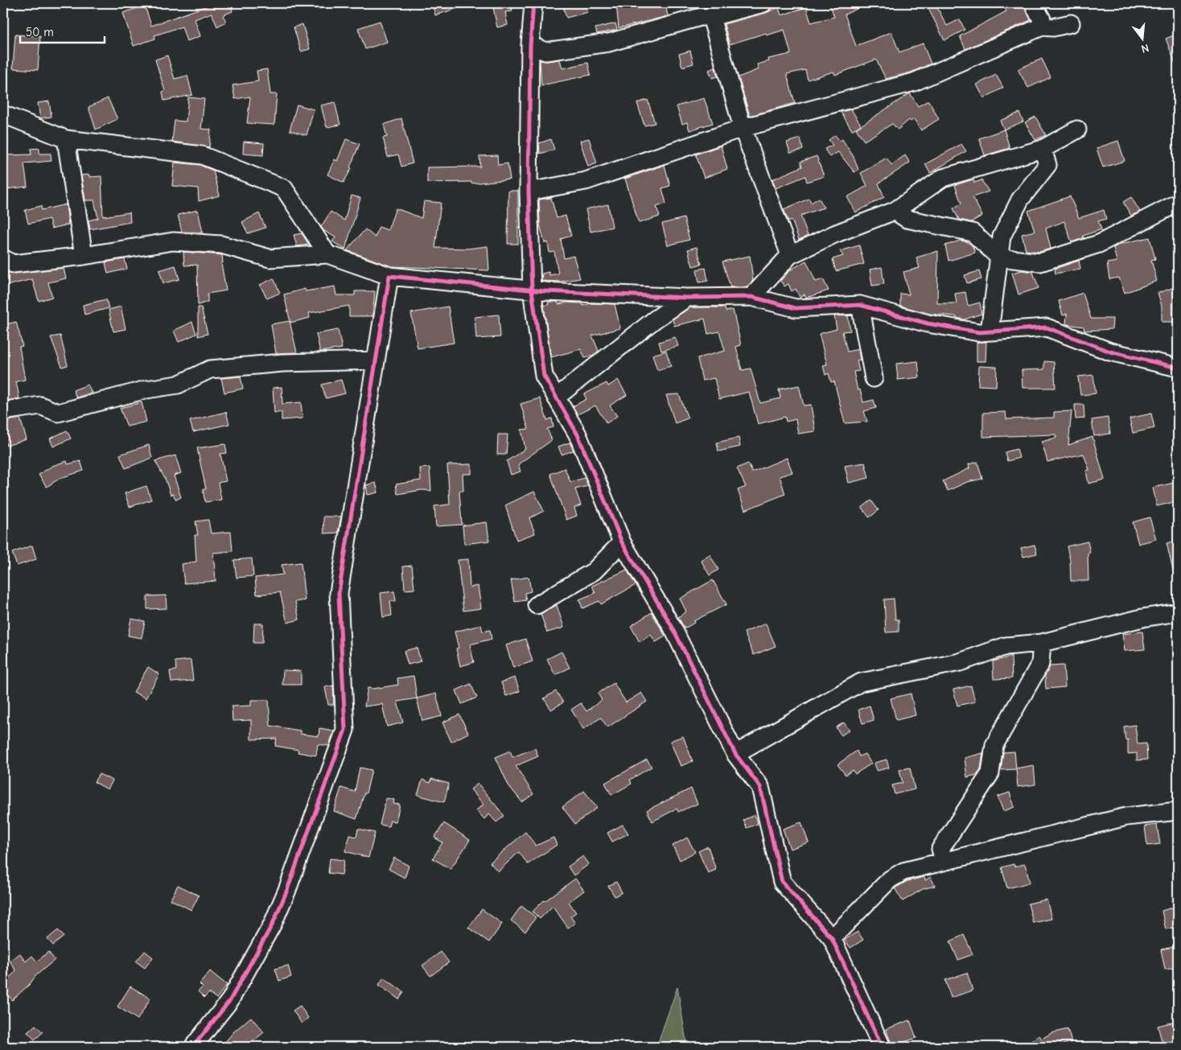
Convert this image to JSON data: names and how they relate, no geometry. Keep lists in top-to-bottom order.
{
  "scale_bar": "50 m",
  "north": "bottom"
}
